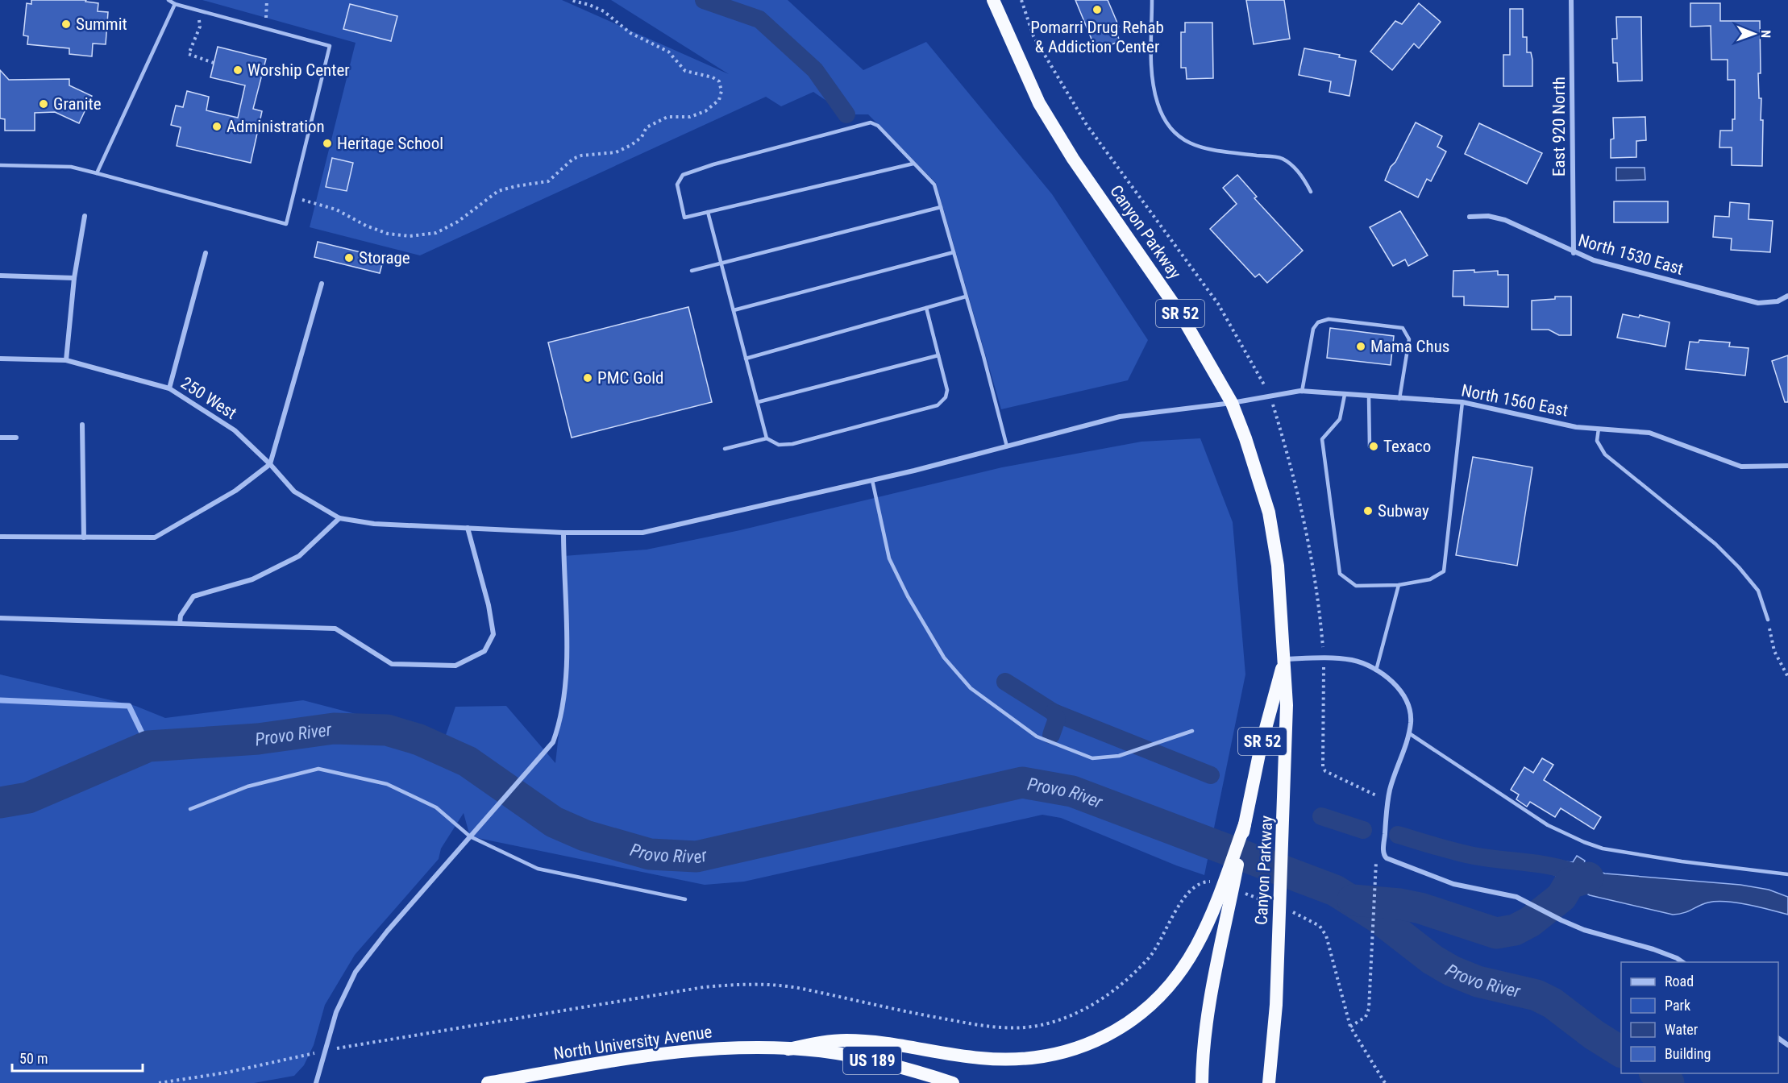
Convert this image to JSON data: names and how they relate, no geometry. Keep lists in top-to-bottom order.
{
  "streets": {
    "highway": [
      "Canyon Parkway",
      "SR 52",
      "North University Avenue",
      "US 189"
    ],
    "street": [
      "East 920 North",
      "North 1530 East",
      "250 West",
      "North 1560 East"
    ]
  },
  "crossings": [
    ["East 920 North", "North 1530 East"],
    ["Canyon Parkway", "North 1560 East"],
    ["250 West", "North 1560 East"]
  ],
  "water": ["Provo River"],
  "places": [
    "Pomarri Drug Rehab & Addiction Center",
    "Summit",
    "Worship Center",
    "Granite",
    "Administration",
    "Heritage School",
    "Storage",
    "Mama Chus",
    "PMC Gold",
    "Texaco",
    "Subway"
  ],
  "legend": [
    "Road",
    "Park",
    "Water",
    "Building"
  ],
  "scale_bar": "50 m",
  "north": "right"
}
